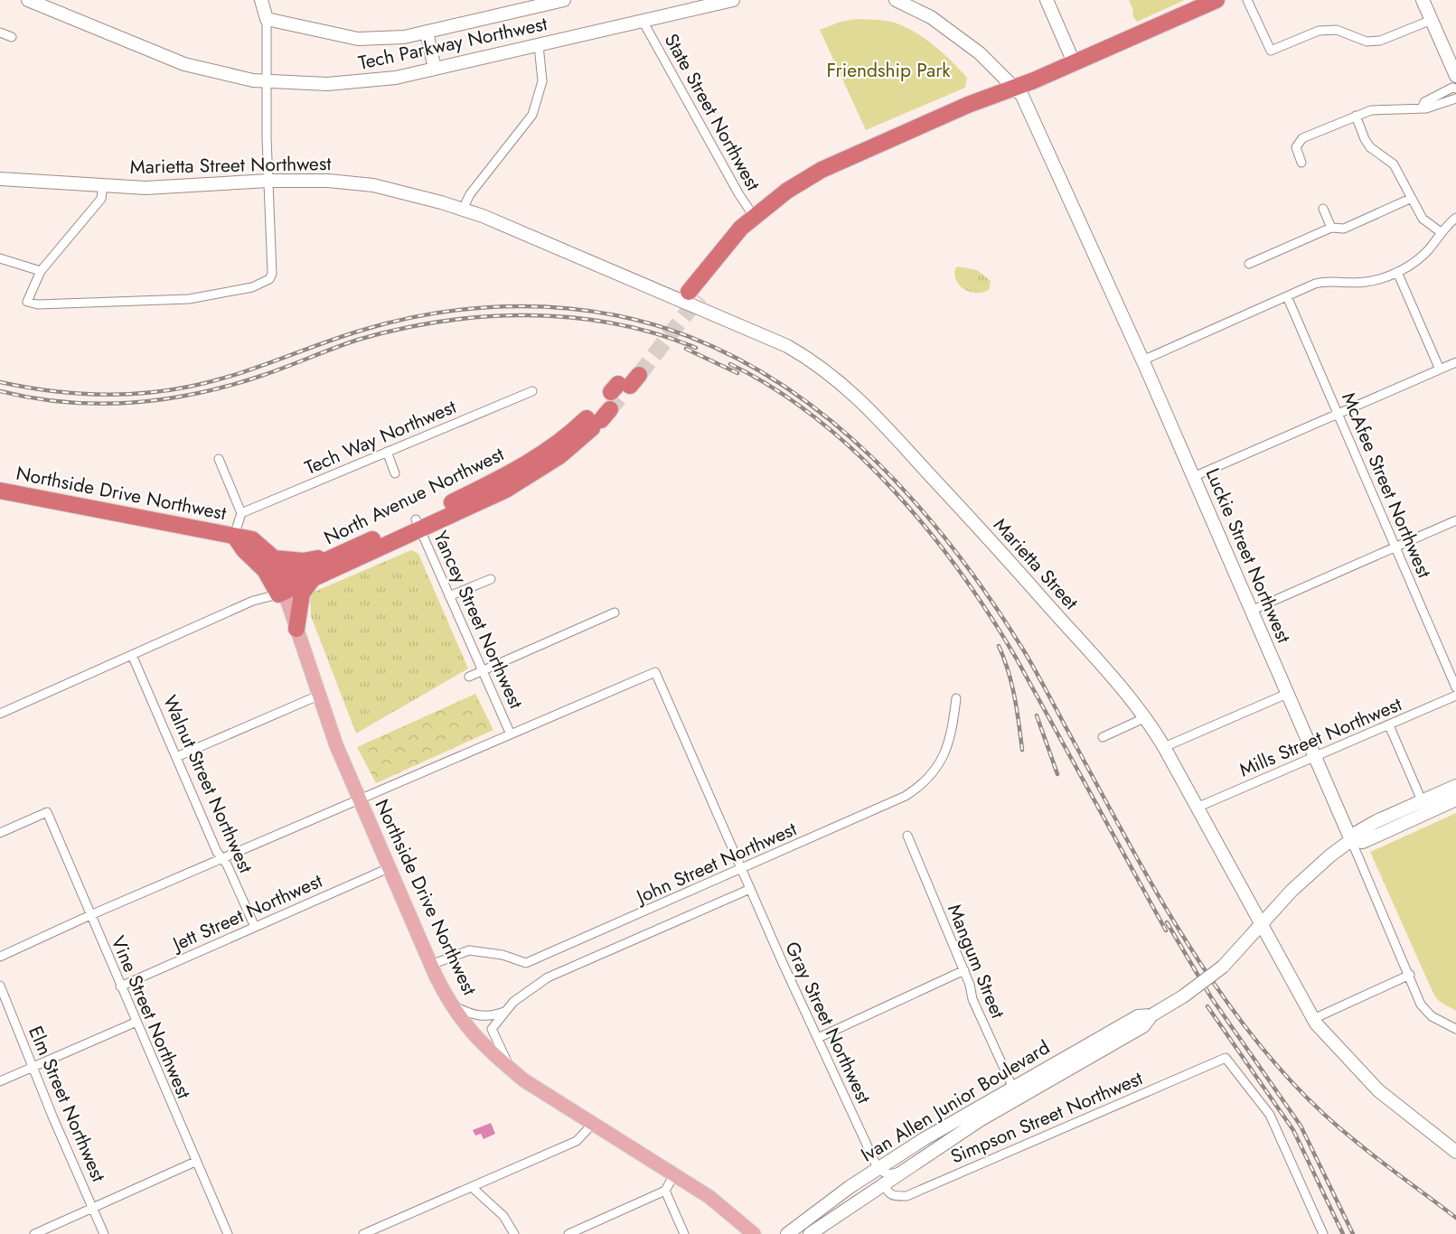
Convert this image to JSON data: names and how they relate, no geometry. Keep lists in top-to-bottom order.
{
  "streets": {
    "highway": ["Northside Drive Northwest", "North Avenue Northwest"],
    "main road": [
      "Tech Parkway Northwest",
      "Marietta Street Northwest",
      "Luckie Street Northwest",
      "Marietta Street",
      "Ivan Allen Junior Boulevard"
    ],
    "street": [
      "State Street Northwest",
      "Tech Way Northwest",
      "McAfee Street Northwest",
      "Yancey Street Northwest",
      "Mills Street Northwest",
      "Walnut Street Northwest",
      "John Street Northwest",
      "Jett Street Northwest",
      "Mangum Street",
      "Vine Street Northwest",
      "Gray Street Northwest",
      "Elm Street Northwest",
      "Simpson Street Northwest"
    ]
  },
  "crossings": [
    ["Tech Parkway Northwest", "State Street Northwest"],
    ["Marietta Street Northwest", "Marietta Street"],
    ["Northside Drive Northwest", "North Avenue Northwest"],
    ["Northside Drive Northwest", "John Street Northwest"],
    ["Northside Drive Northwest", "Jett Street Northwest"],
    ["North Avenue Northwest", "Yancey Street Northwest"],
    ["North Avenue Northwest", "Walnut Street Northwest"],
    ["Luckie Street Northwest", "Mills Street Northwest"],
    ["Luckie Street Northwest", "Ivan Allen Junior Boulevard"],
    ["Marietta Street", "Mills Street Northwest"],
    ["Marietta Street", "Ivan Allen Junior Boulevard"],
    ["Yancey Street Northwest", "Gray Street Northwest"],
    ["Walnut Street Northwest", "Jett Street Northwest"],
    ["John Street Northwest", "Gray Street Northwest"],
    ["Jett Street Northwest", "Vine Street Northwest"],
    ["Mangum Street", "Ivan Allen Junior Boulevard"],
    ["Gray Street Northwest", "Ivan Allen Junior Boulevard"],
    ["Ivan Allen Junior Boulevard", "Simpson Street Northwest"]
  ],
  "parks": ["Friendship Park"]
}
